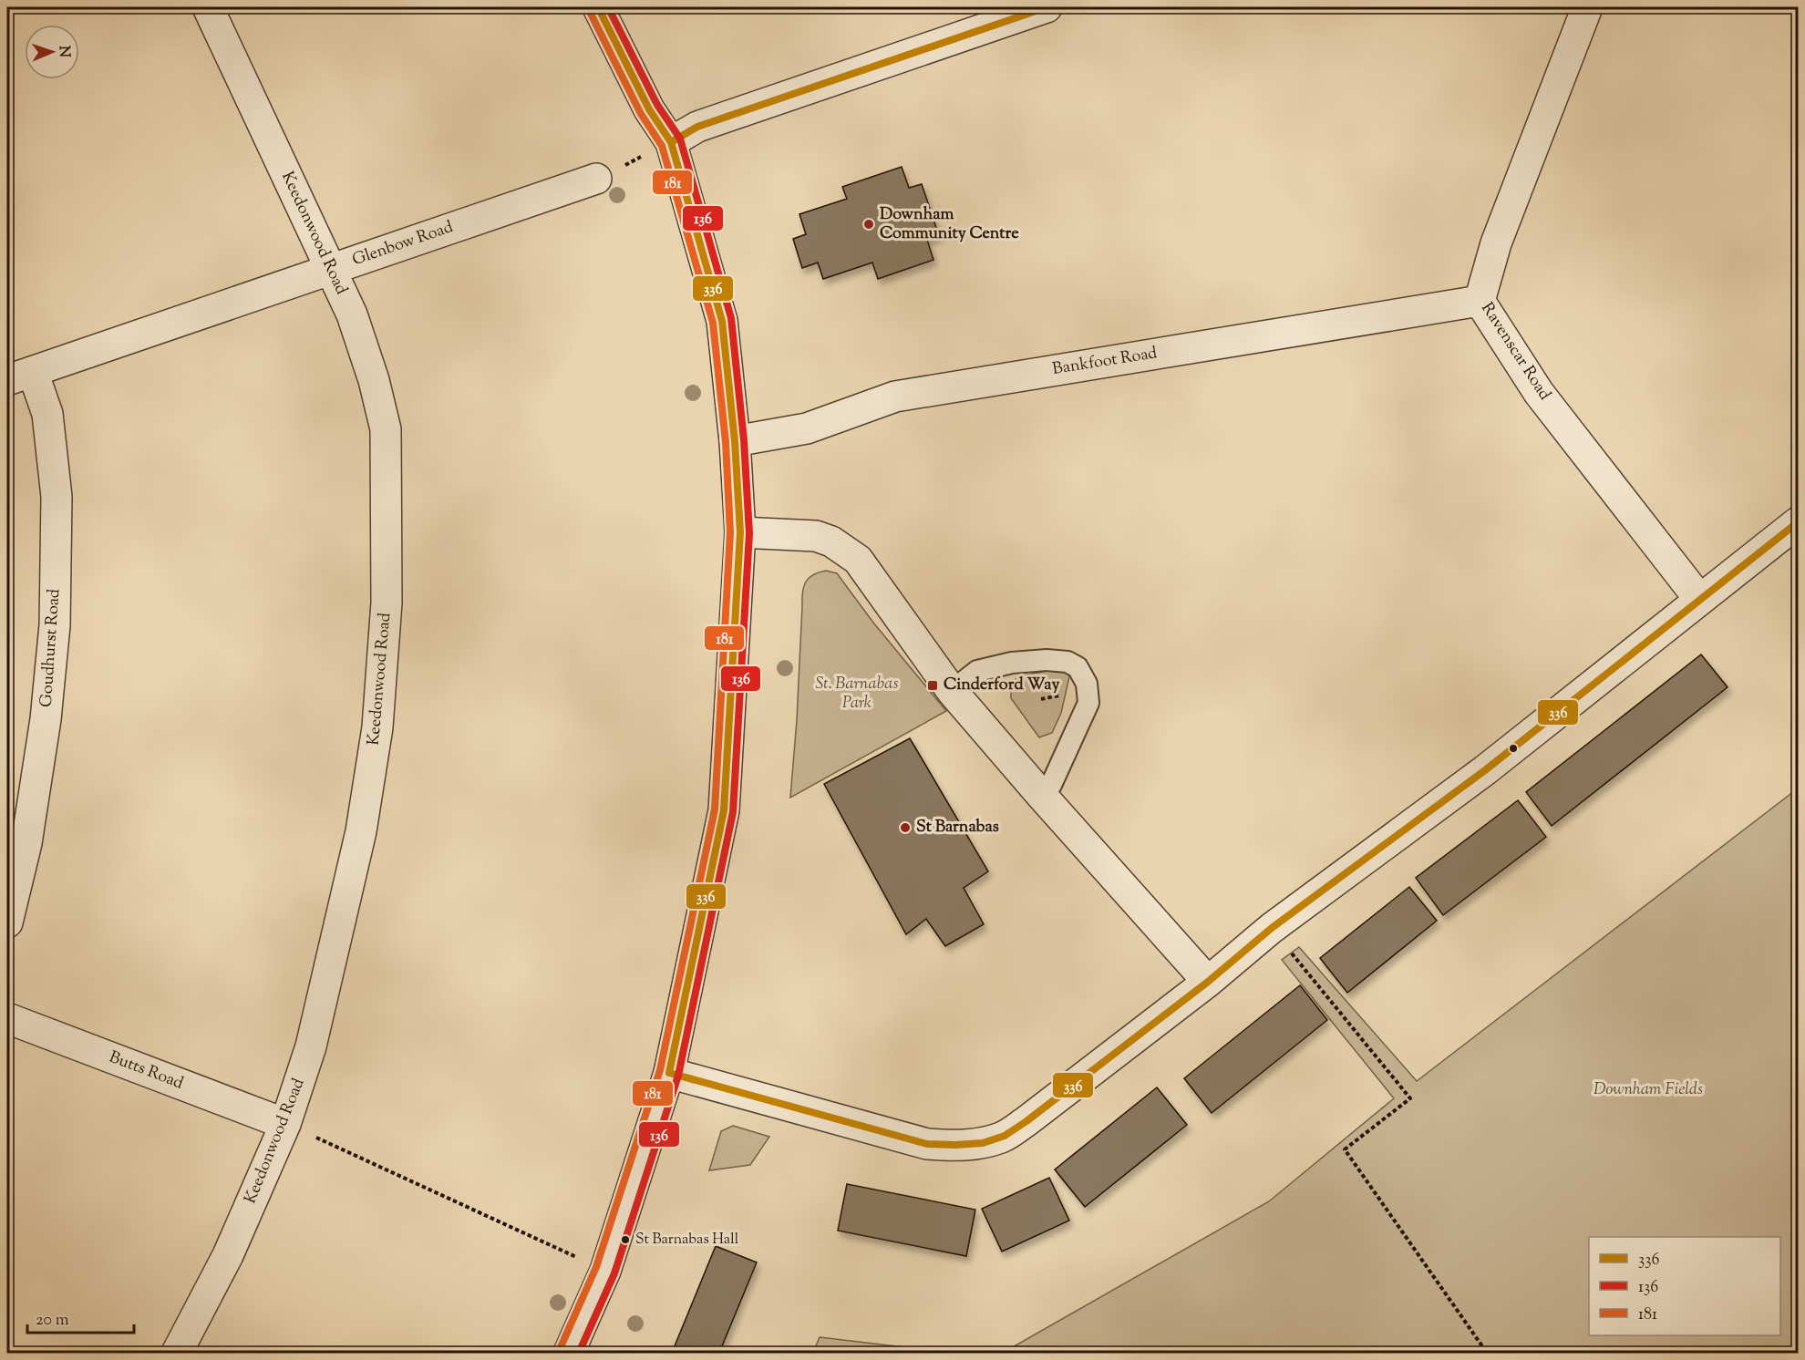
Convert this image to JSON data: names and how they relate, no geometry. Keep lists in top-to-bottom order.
{
  "streets": {
    "street": [
      "Keedonwood Road",
      "Glenbow Road",
      "Ravenscar Road",
      "Bankfoot Road",
      "Goudhurst Road",
      "Butts Road"
    ]
  },
  "crossings": [
    ["Keedonwood Road", "Glenbow Road"],
    ["Keedonwood Road", "Butts Road"],
    ["Glenbow Road", "Goudhurst Road"],
    ["Ravenscar Road", "Bankfoot Road"]
  ],
  "parks": ["St. Barnabas Park", "Downham Fields"],
  "places": {
    "other": ["Downham Community Centre", "St Barnabas", "St Barnabas Hall"],
    "transit": ["Cinderford Way"]
  },
  "lines": ["transit line 336", "transit line 136", "transit line 181"],
  "legend": ["336", "136", "181"],
  "scale_bar": "20 m",
  "north": "right"
}
